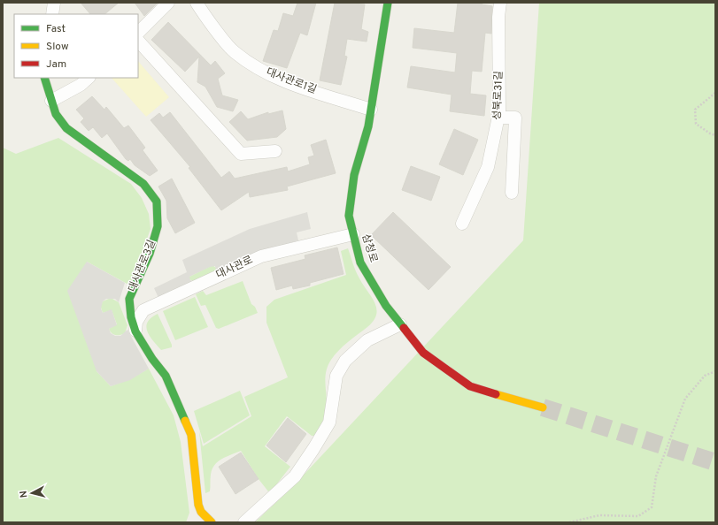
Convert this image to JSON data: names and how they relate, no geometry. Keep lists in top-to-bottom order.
{
  "streets": {
    "street": [
      "대사관로1길",
      "성북로31길",
      "삼청로",
      "대사관로3길",
      "대사관로"
    ]
  },
  "crossings": [
    ["대사관로1길", "삼청로"],
    ["삼청로", "대사관로"],
    ["대사관로3길", "대사관로"]
  ],
  "legend": ["Fast", "Slow", "Jam"],
  "north": "left"
}
